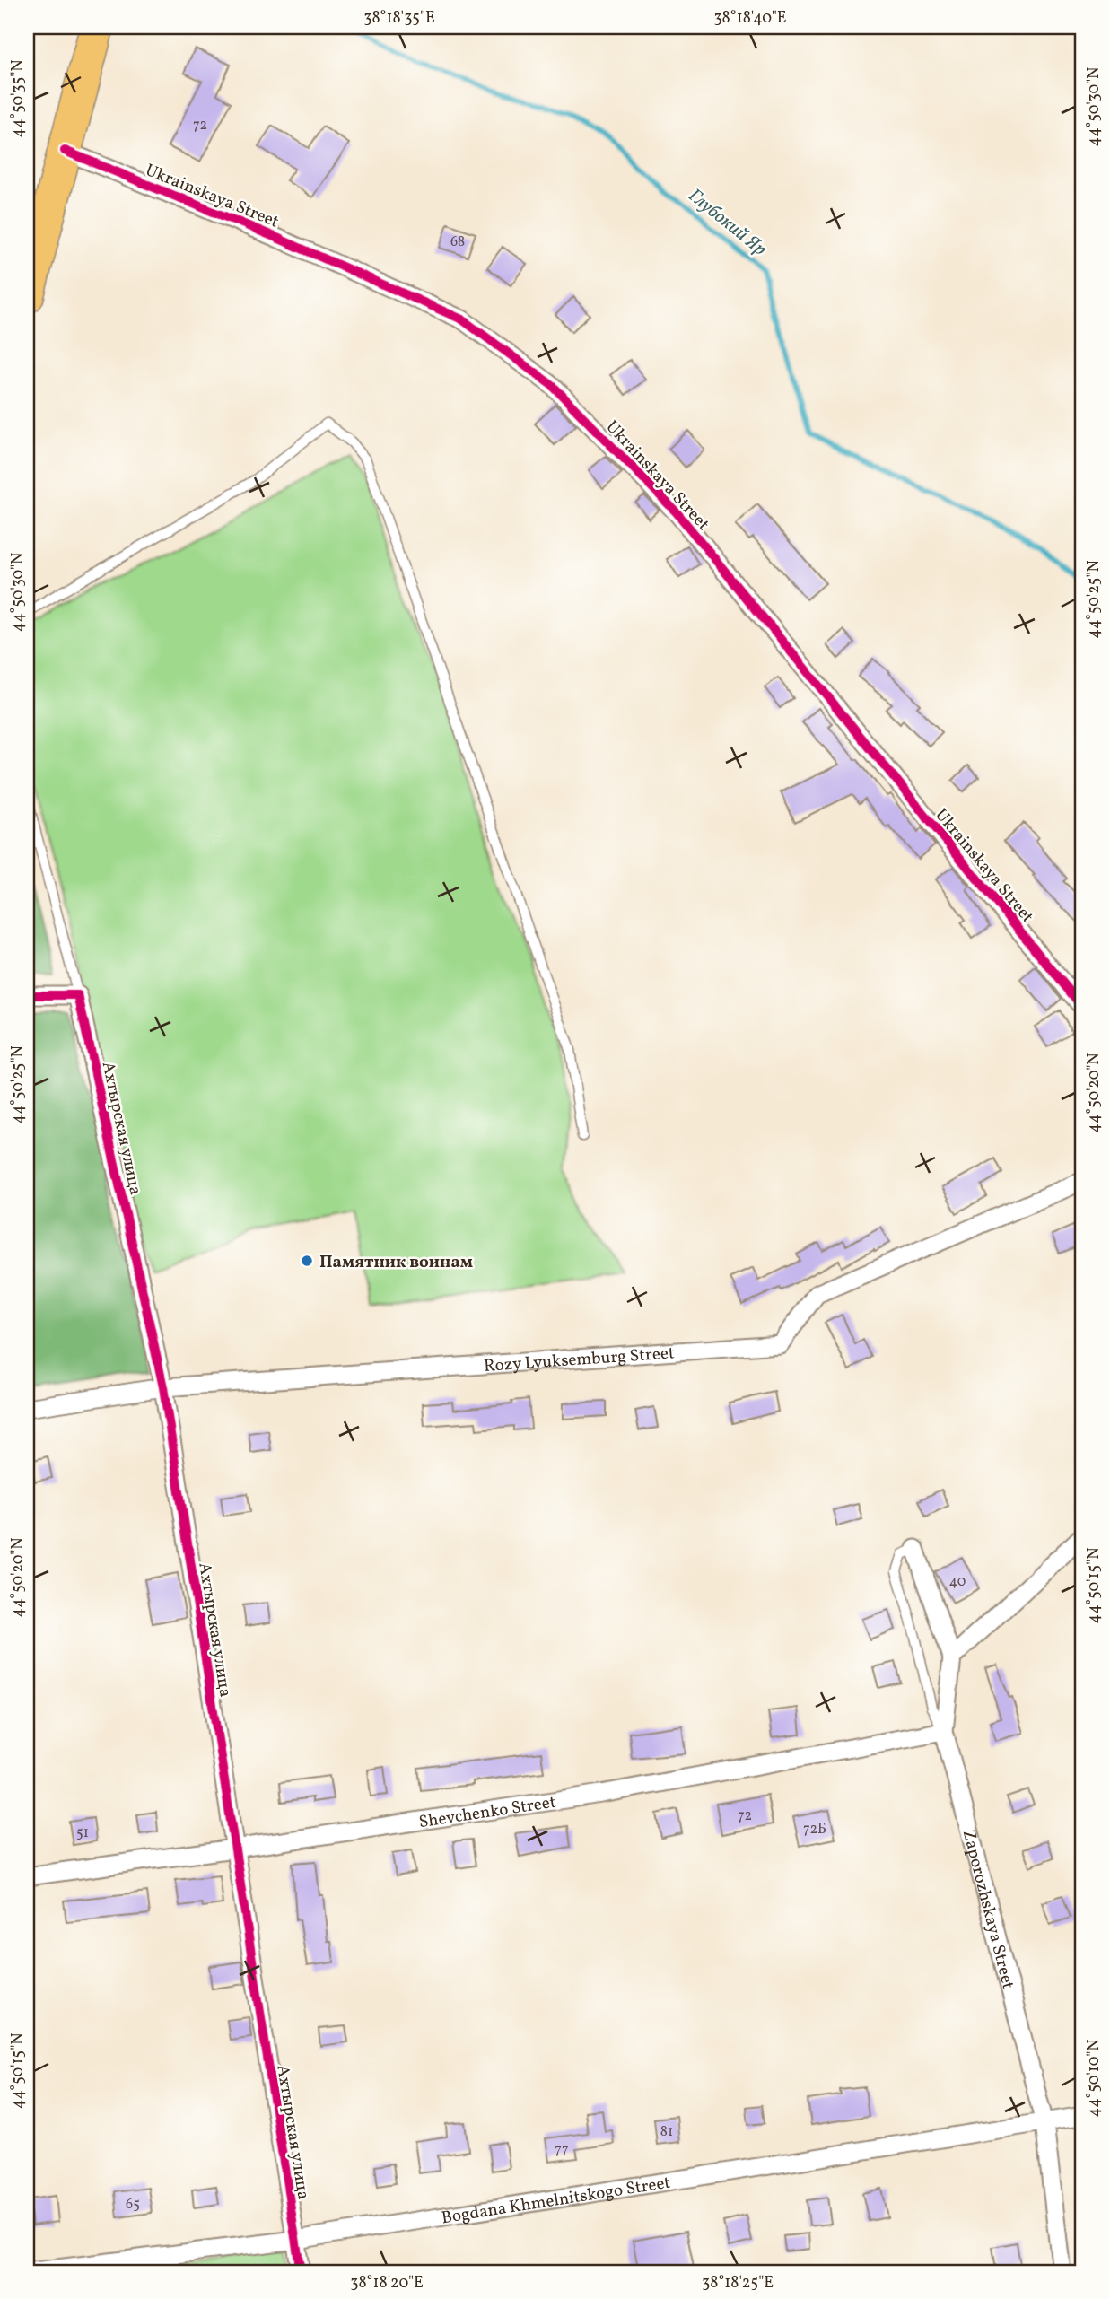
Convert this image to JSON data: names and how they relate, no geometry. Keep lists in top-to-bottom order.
{
  "streets": {
    "street": [
      "Ukrainskaya Street",
      "Ахтырская улица",
      "Rozy Lyuksemburg Street",
      "Shevchenko Street",
      "Zaporozhskaya Street",
      "Bogdana Khmelnitskogo Street"
    ]
  },
  "crossings": [
    ["Ахтырская улица", "Rozy Lyuksemburg Street"],
    ["Ахтырская улица", "Shevchenko Street"],
    ["Ахтырская улица", "Bogdana Khmelnitskogo Street"],
    ["Shevchenko Street", "Zaporozhskaya Street"],
    ["Zaporozhskaya Street", "Bogdana Khmelnitskogo Street"]
  ],
  "water": ["Глубокий Яр"],
  "places": ["Памятник воинам"],
  "house_numbers": [
    "72",
    "68",
    "40",
    "72",
    "72Б",
    "51",
    "81",
    "77",
    "65"
  ],
  "coordinates": [
    "38°18'35\"E",
    "38°18'40\"E",
    "44°50'35\"N",
    "44°50'30\"N",
    "44°50'25\"N",
    "44°50'20\"N",
    "44°50'15\"N",
    "44°50'10\"N",
    "38°18'20\"E",
    "38°18'25\"E"
  ]
}
